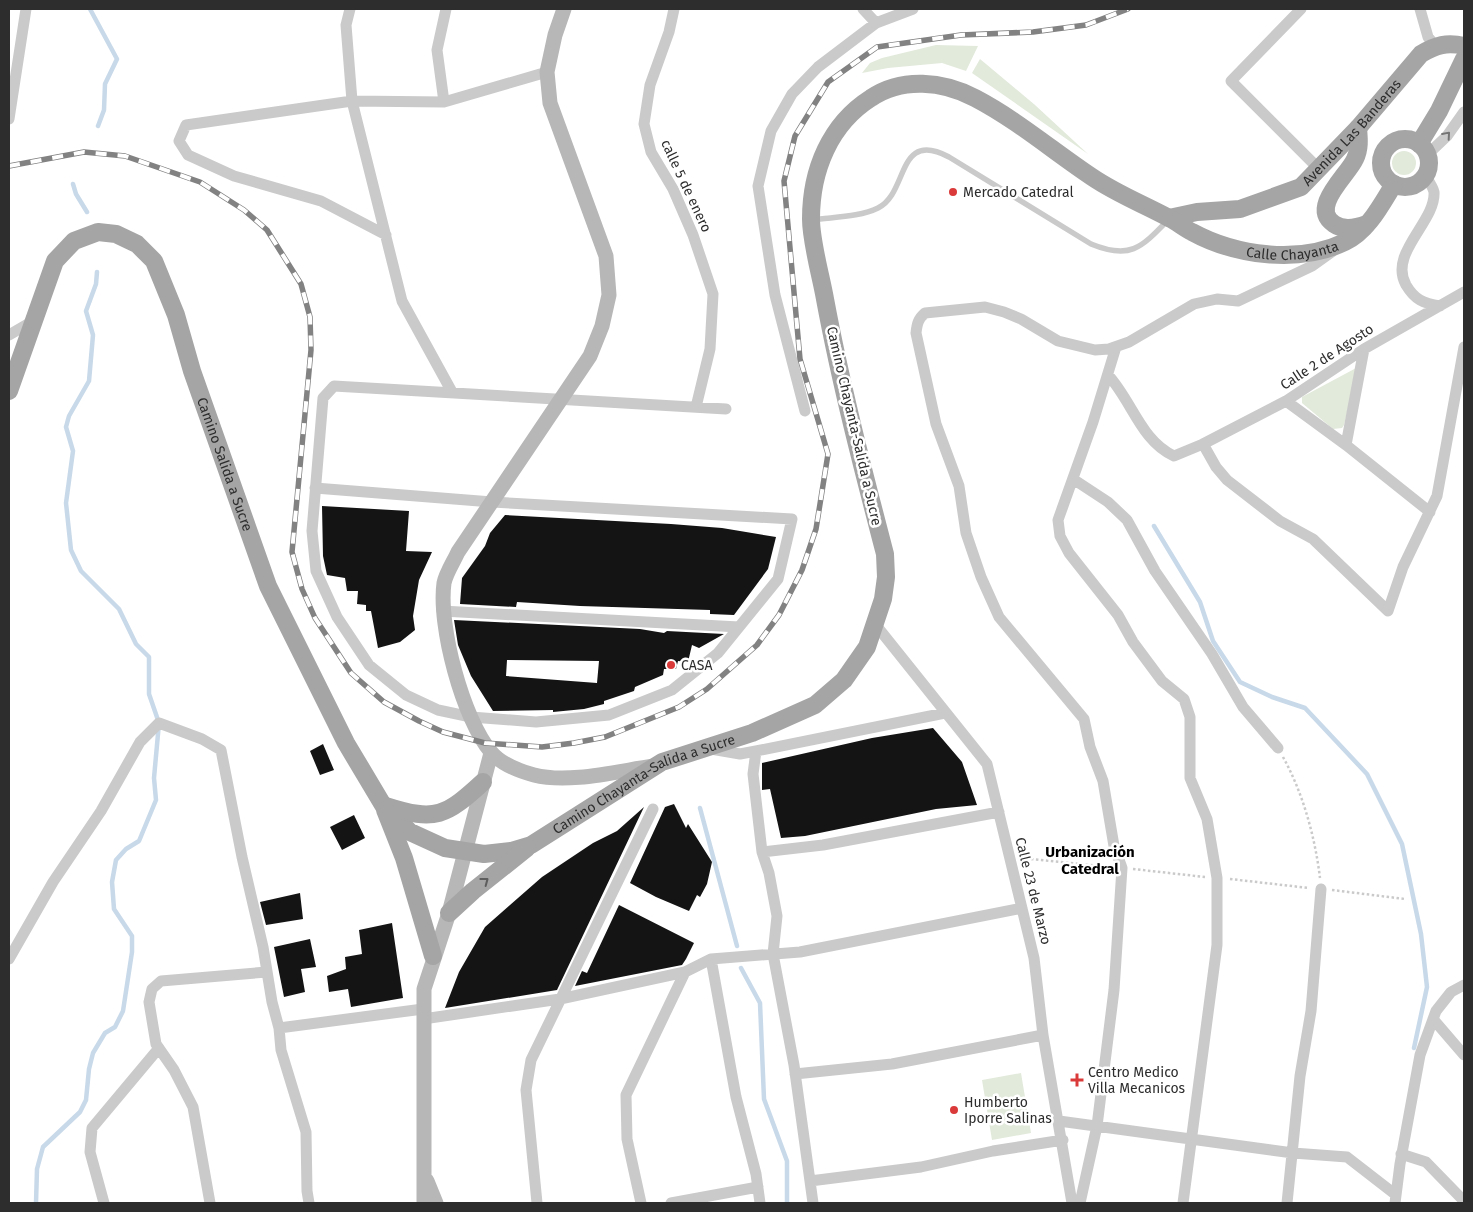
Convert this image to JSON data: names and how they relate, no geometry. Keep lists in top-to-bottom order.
{
  "streets": {
    "main road": [
      "Avenida Las Banderas",
      "Calle Chayanta",
      "Camino Chayanta-Salida a Sucre",
      "Camino Salida a Sucre"
    ],
    "street": ["calle 5 de enero", "Calle 2 de Agosto", "Calle 23 de Marzo"]
  },
  "crossings": [
    ["Avenida Las Banderas", "Calle Chayanta"],
    ["Avenida Las Banderas", "Camino Chayanta-Salida a Sucre"],
    ["Calle Chayanta", "Camino Chayanta-Salida a Sucre"],
    ["Camino Chayanta-Salida a Sucre", "Camino Salida a Sucre"],
    ["Camino Chayanta-Salida a Sucre", "Calle 23 de Marzo"]
  ],
  "districts": ["Urbanización Catedral"],
  "places": {
    "other": ["Mercado Catedral", "CASA", "Humberto Iporre Salinas"],
    "health": ["Centro Medico Villa Mecanicos"]
  }
}
